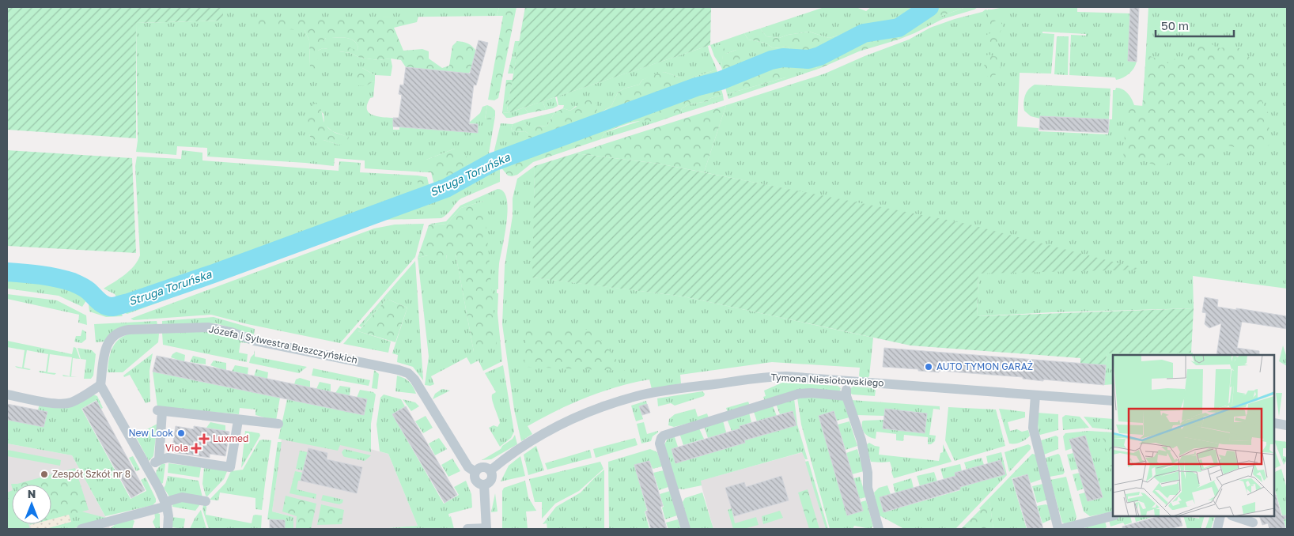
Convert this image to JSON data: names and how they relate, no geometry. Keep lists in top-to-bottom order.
{
  "streets": {
    "street": ["Józefa i Sylwestra Buszczyńskich", "Tymona Niesiołowskiego"]
  },
  "crossings": [
    ["Józefa i Sylwestra Buszczyńskich", "Tymona Niesiołowskiego"]
  ],
  "water": ["Struga Toruńska"],
  "places": {
    "other": ["AUTO TYMON GARAŻ", "New Look", "Zespół Szkół nr 8"],
    "health": ["Luxmed", "Viola"]
  },
  "scale_bar": "50 m",
  "north": "top"
}
